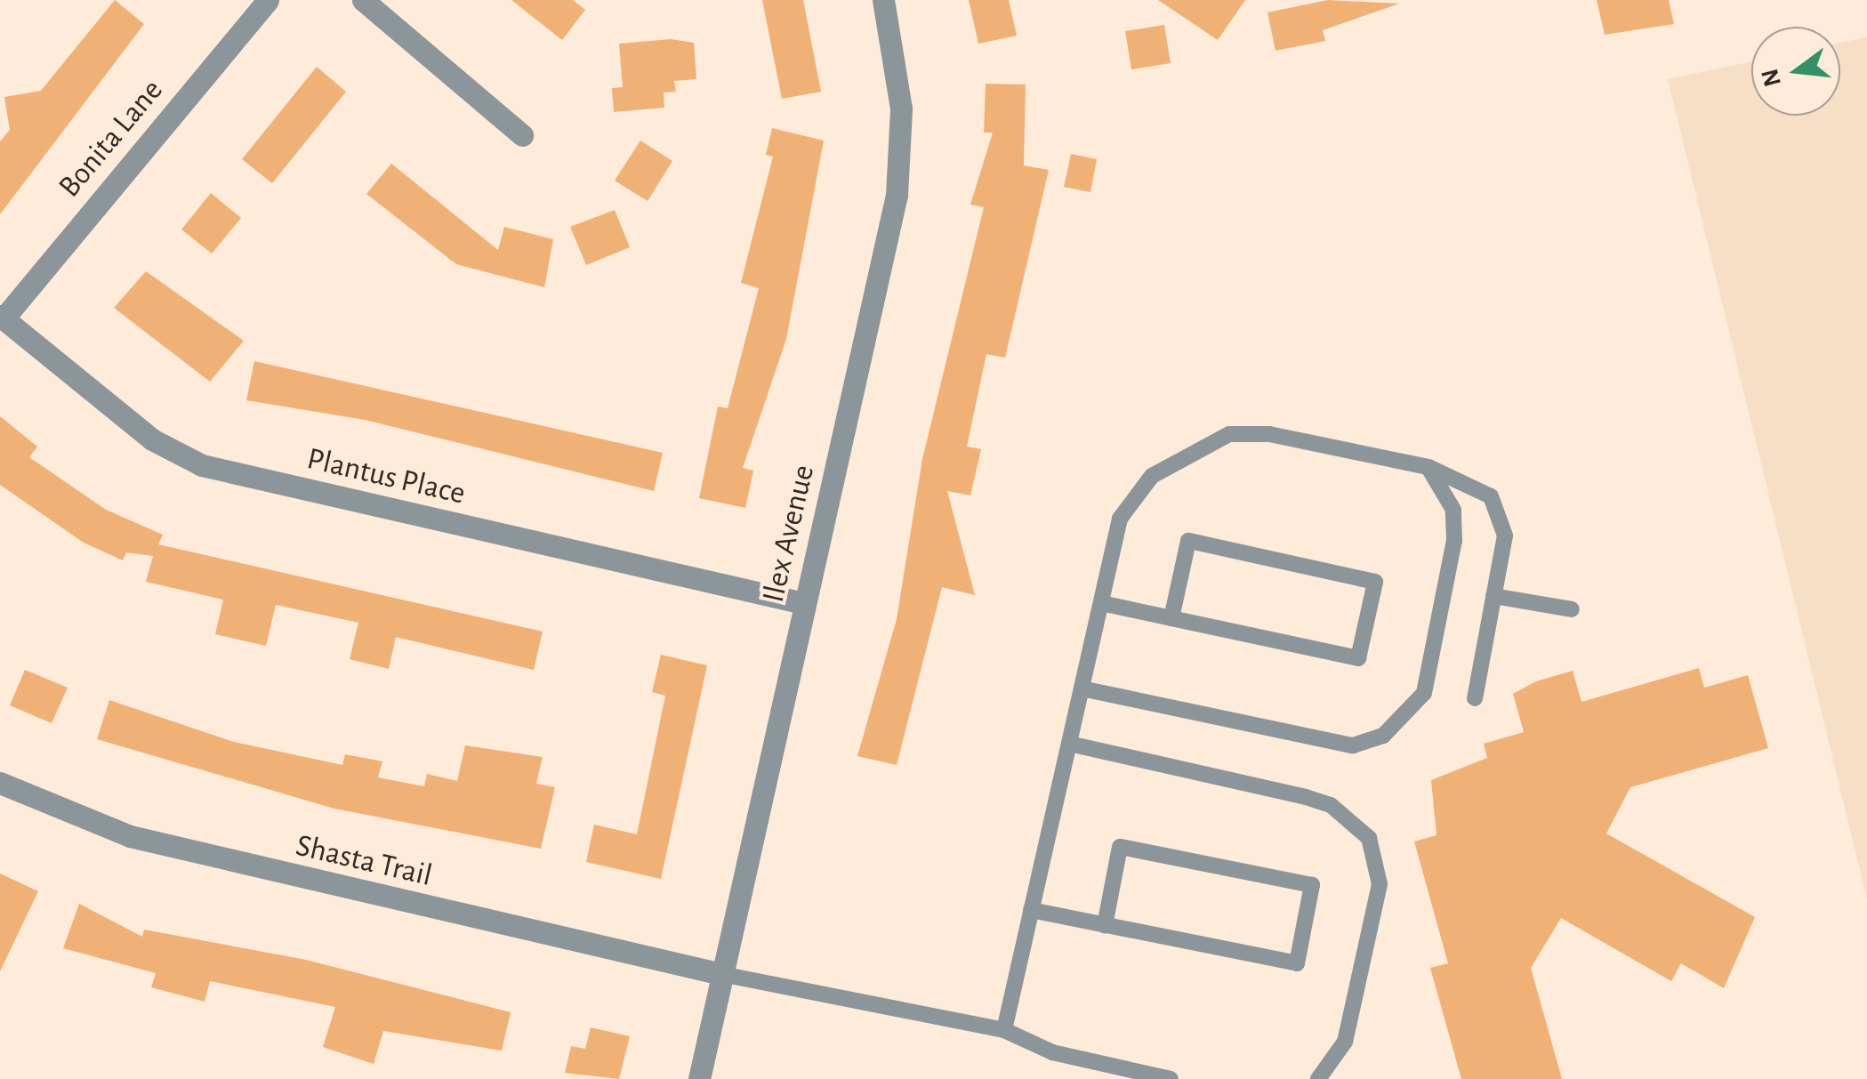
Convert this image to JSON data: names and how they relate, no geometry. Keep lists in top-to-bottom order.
{
  "streets": {
    "street": [
      "Bonita Lane",
      "Plantus Place",
      "Ilex Avenue",
      "Shasta Trail"
    ]
  },
  "crossings": [
    ["Bonita Lane", "Plantus Place"],
    ["Plantus Place", "Ilex Avenue"],
    ["Ilex Avenue", "Shasta Trail"]
  ],
  "north": "left"
}
